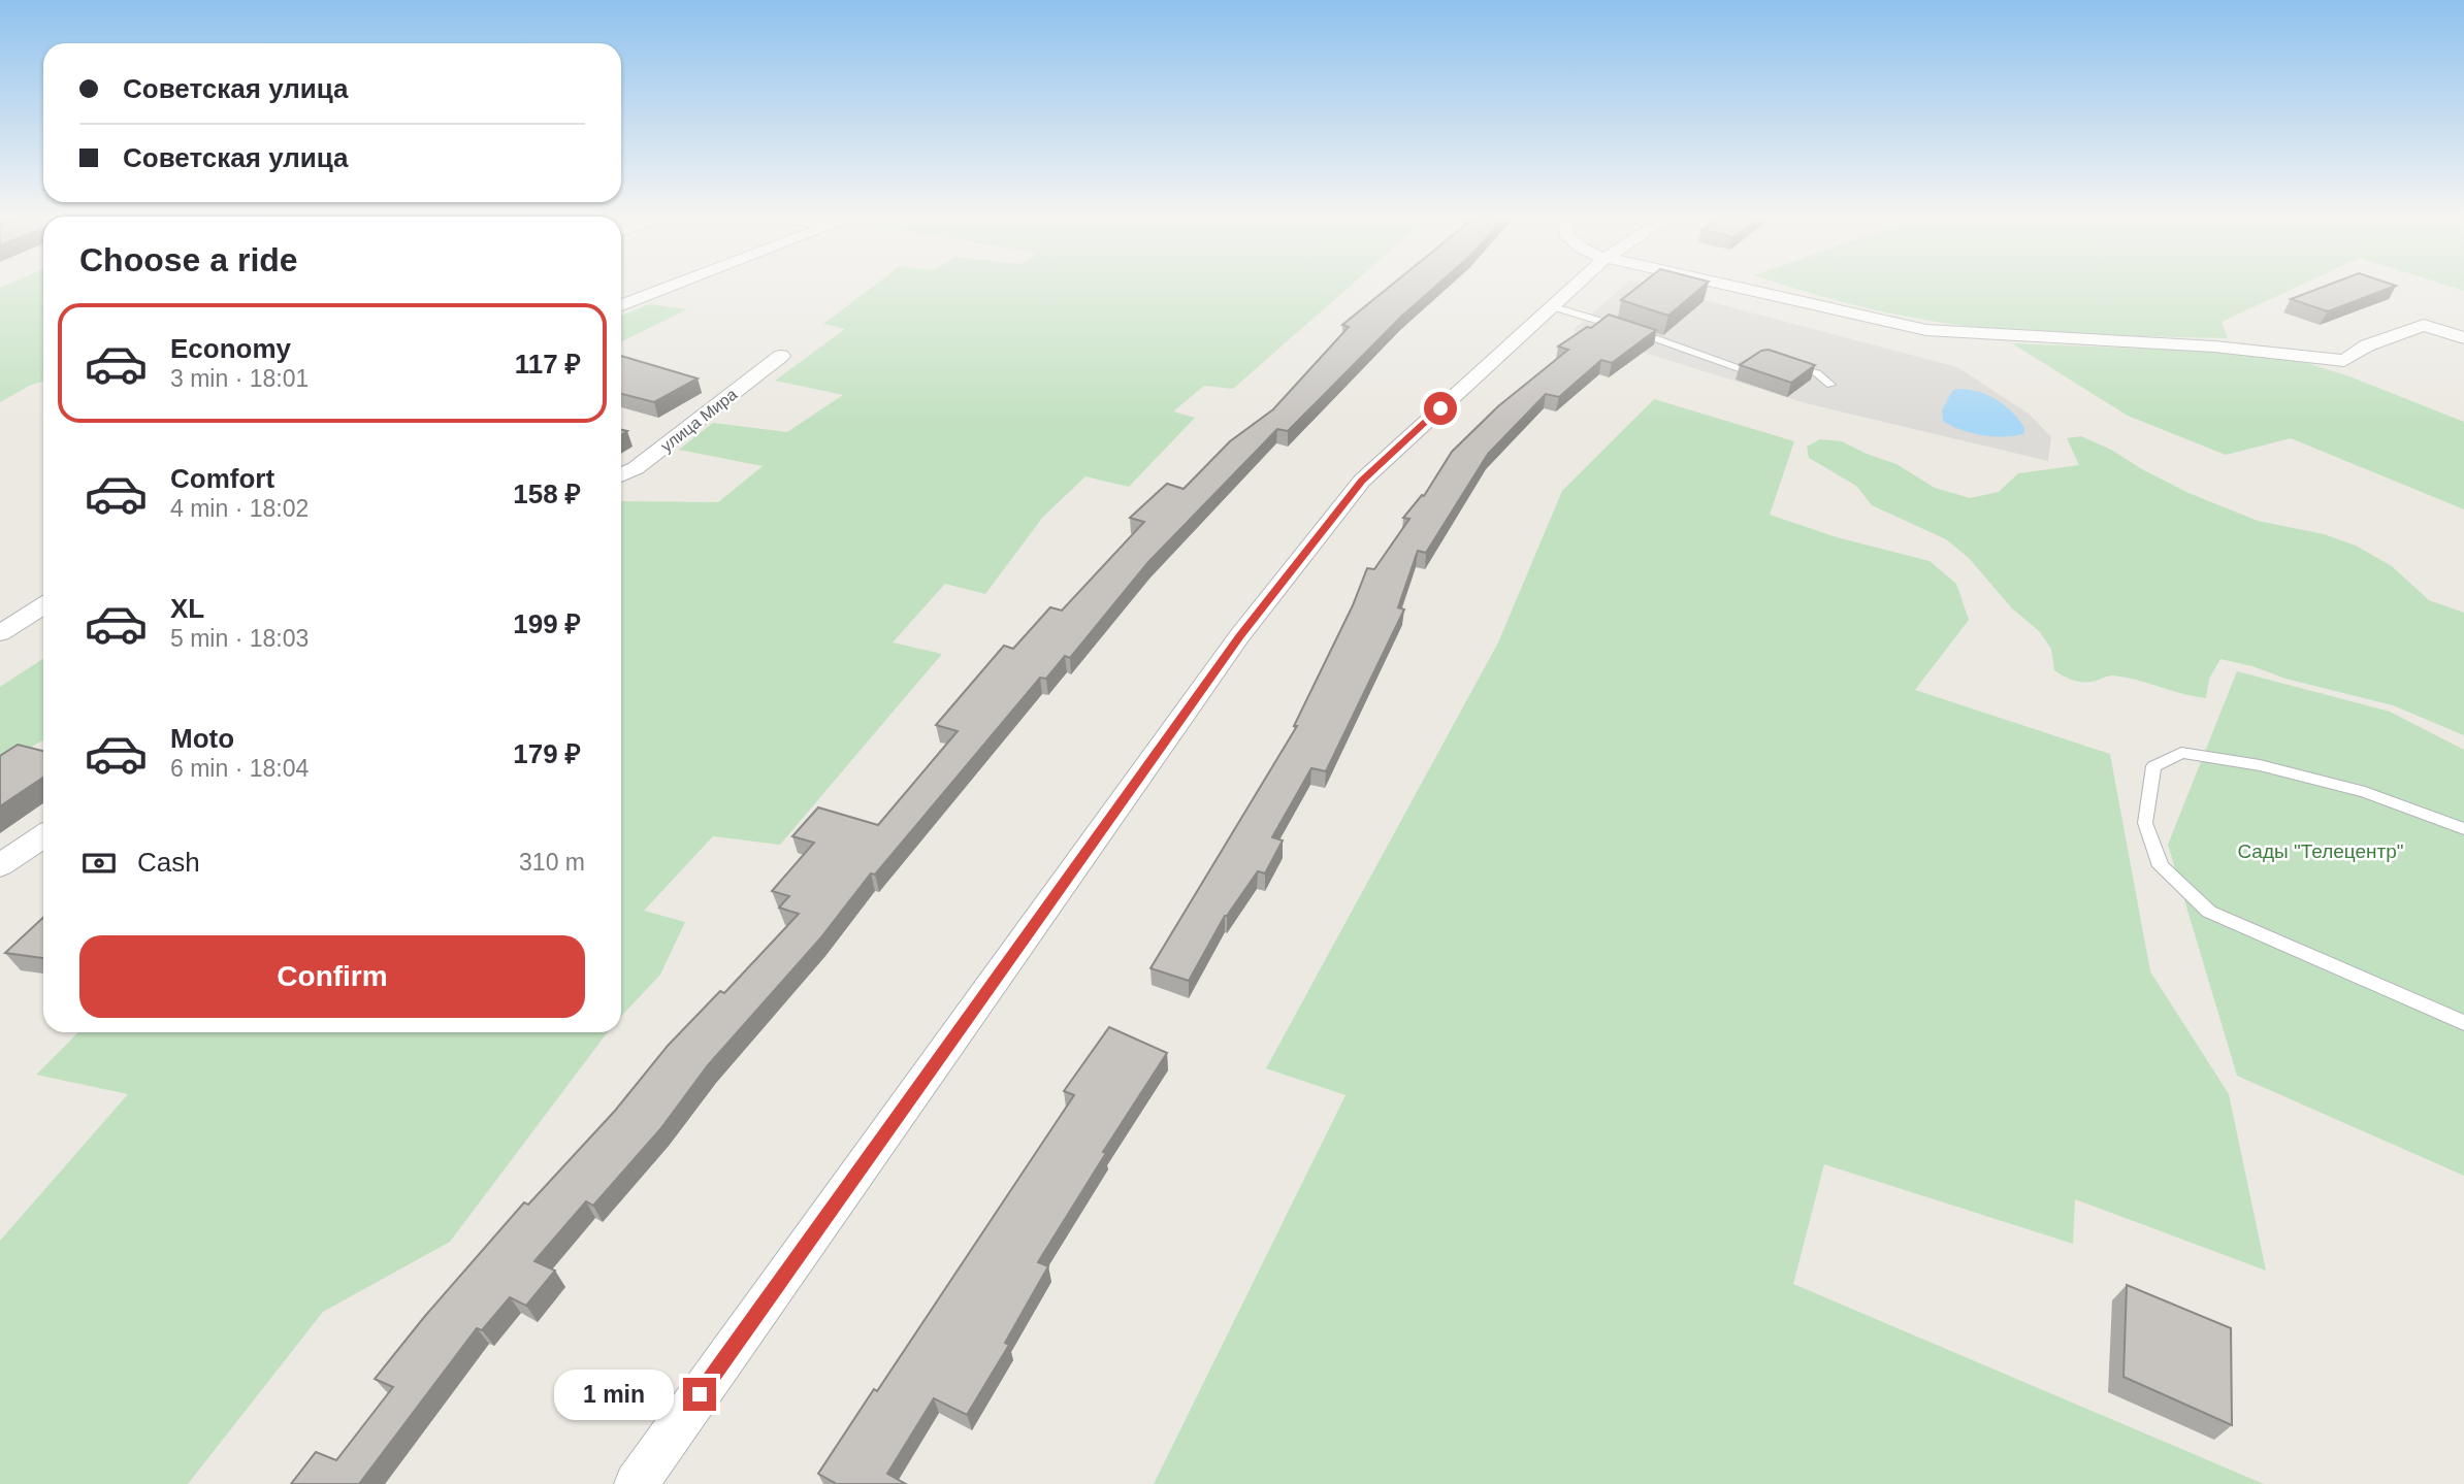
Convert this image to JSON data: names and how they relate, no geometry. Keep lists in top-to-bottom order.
{
  "streets": {
    "street": ["улица Мира"]
  },
  "parks": ["Сады \"Телецентр\""],
  "page": {
    "banner": ["Советская улица", "Советская улица"],
    "heading": "Choose a ride",
    "list": [
      {
        "name": "Economy",
        "note": "3 min · 18:01",
        "value": "117 ₽"
      },
      {
        "name": "Comfort",
        "note": "4 min · 18:02",
        "value": "158 ₽"
      },
      {
        "name": "XL",
        "note": "5 min · 18:03",
        "value": "199 ₽"
      },
      {
        "name": "Moto",
        "note": "6 min · 18:04",
        "value": "179 ₽"
      }
    ],
    "pay": ["Cash", "310 m"],
    "buttons": "Confirm",
    "bubble": "1 min"
  }
}
